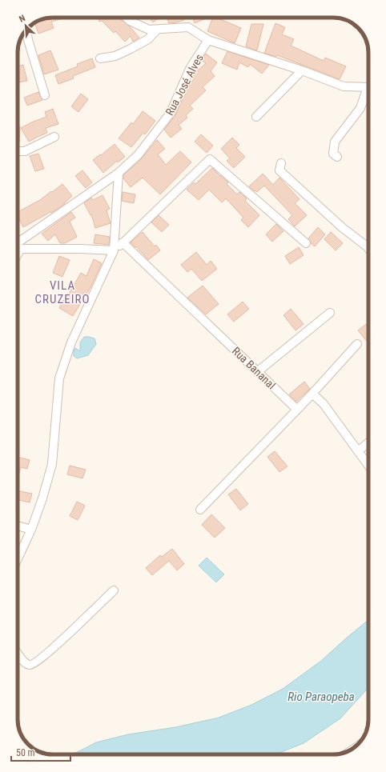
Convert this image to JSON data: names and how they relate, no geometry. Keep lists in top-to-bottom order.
{
  "streets": {
    "street": ["Rua José Alves", "Rua Bananal"]
  },
  "districts": ["VILA CRUZEIRO"],
  "water": ["Rio Paraopeba"],
  "scale_bar": "50 m",
  "north": "top left"
}
